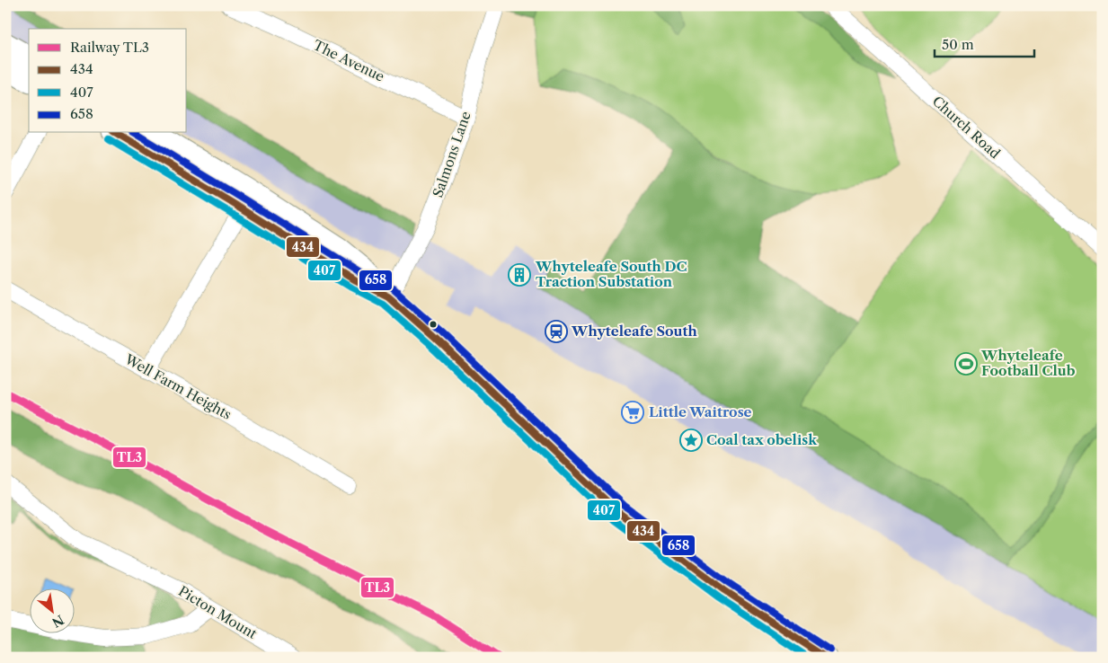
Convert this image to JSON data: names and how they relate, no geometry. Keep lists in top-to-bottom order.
{
  "streets": {
    "street": [
      "The Avenue",
      "Church Road",
      "Salmons Lane",
      "Well Farm Heights",
      "Picton Mount"
    ]
  },
  "crossings": [
    ["The Avenue", "Salmons Lane"]
  ],
  "places": {
    "building": ["Whyteleafe South DC Traction Substation"],
    "station": ["Whyteleafe South"],
    "sports": ["Whyteleafe Football Club"],
    "supermarket": ["Little Waitrose"],
    "place": ["Coal tax obelisk"]
  },
  "lines": [
    "transit line 434",
    "transit line 658",
    "transit line 407",
    "rail line TL3"
  ],
  "legend": [
    "Railway TL3",
    "434",
    "407",
    "658"
  ],
  "scale_bar": "50 m",
  "north": "bottom right"
}
